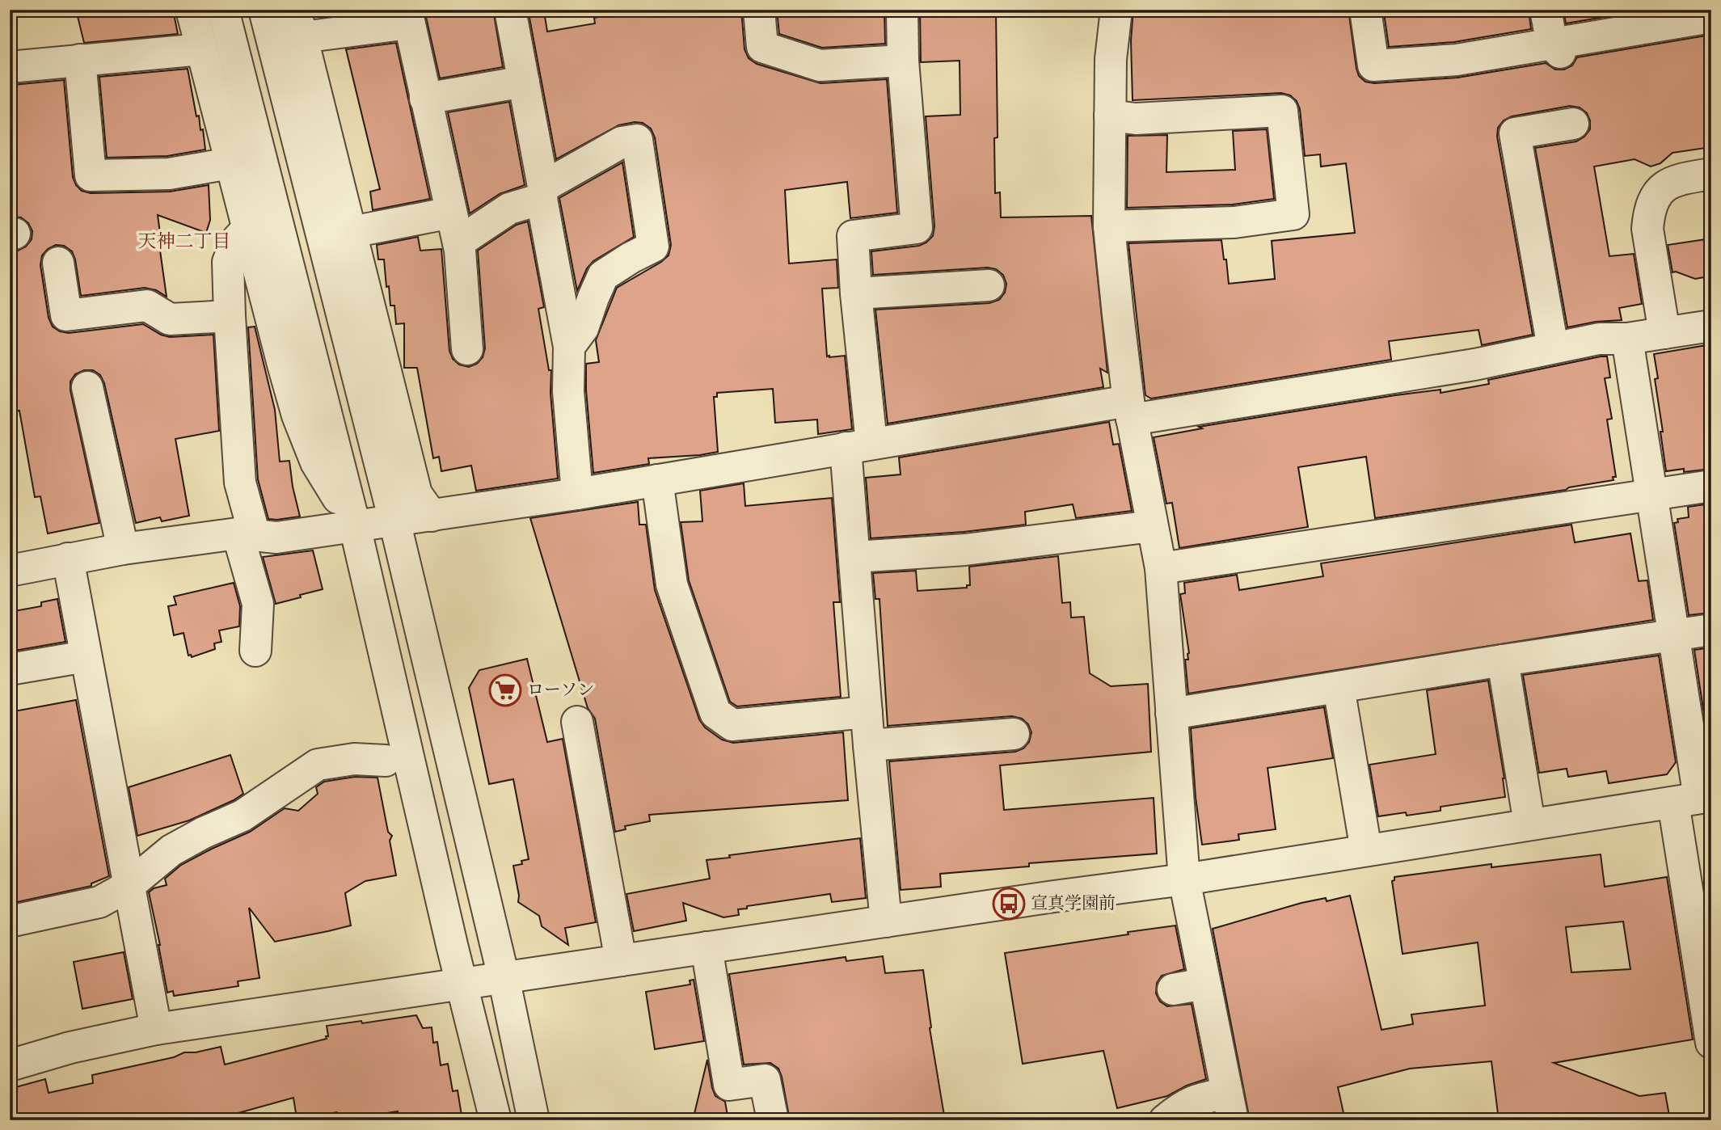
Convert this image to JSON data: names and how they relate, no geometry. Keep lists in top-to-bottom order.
{
  "districts": ["天神二丁目"],
  "places": {
    "supermarket": ["ローソン"],
    "bus stop": ["宣真学園前"]
  }
}
